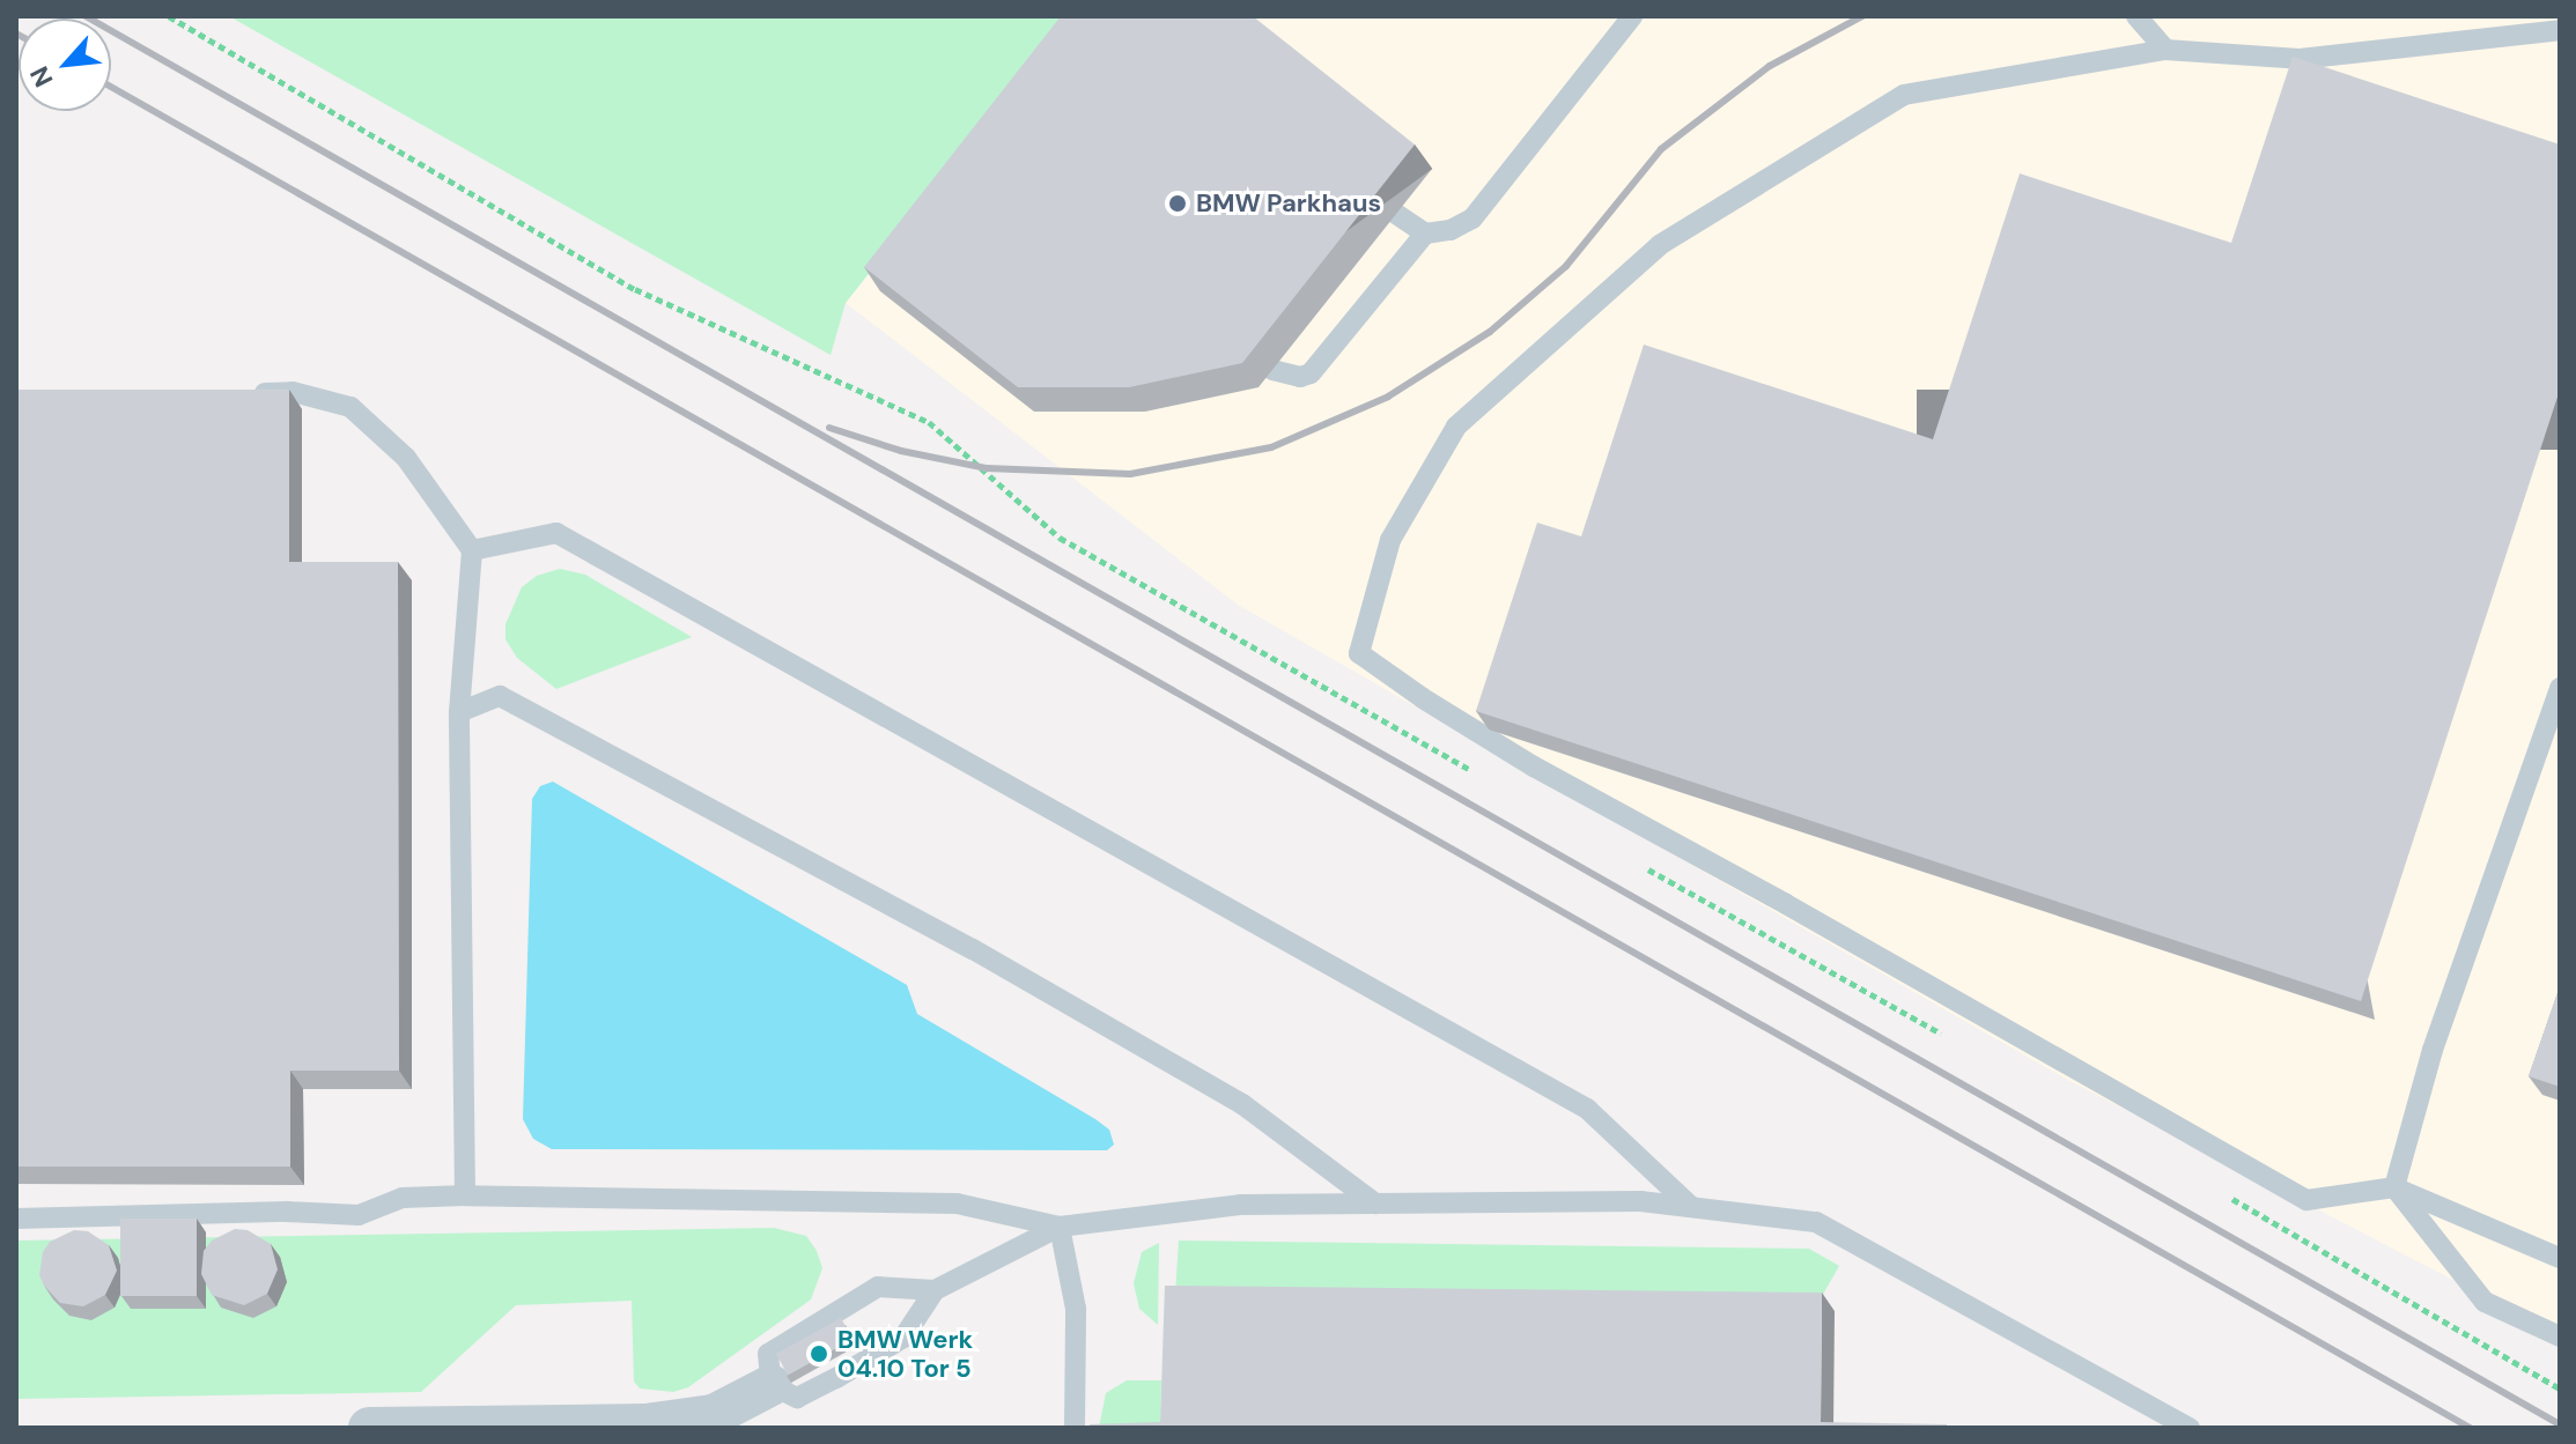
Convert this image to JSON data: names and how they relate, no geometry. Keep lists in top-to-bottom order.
{
  "places": ["BMW Parkhaus", "BMW Werk 04.10 Tor 5"],
  "north": "bottom left"
}
